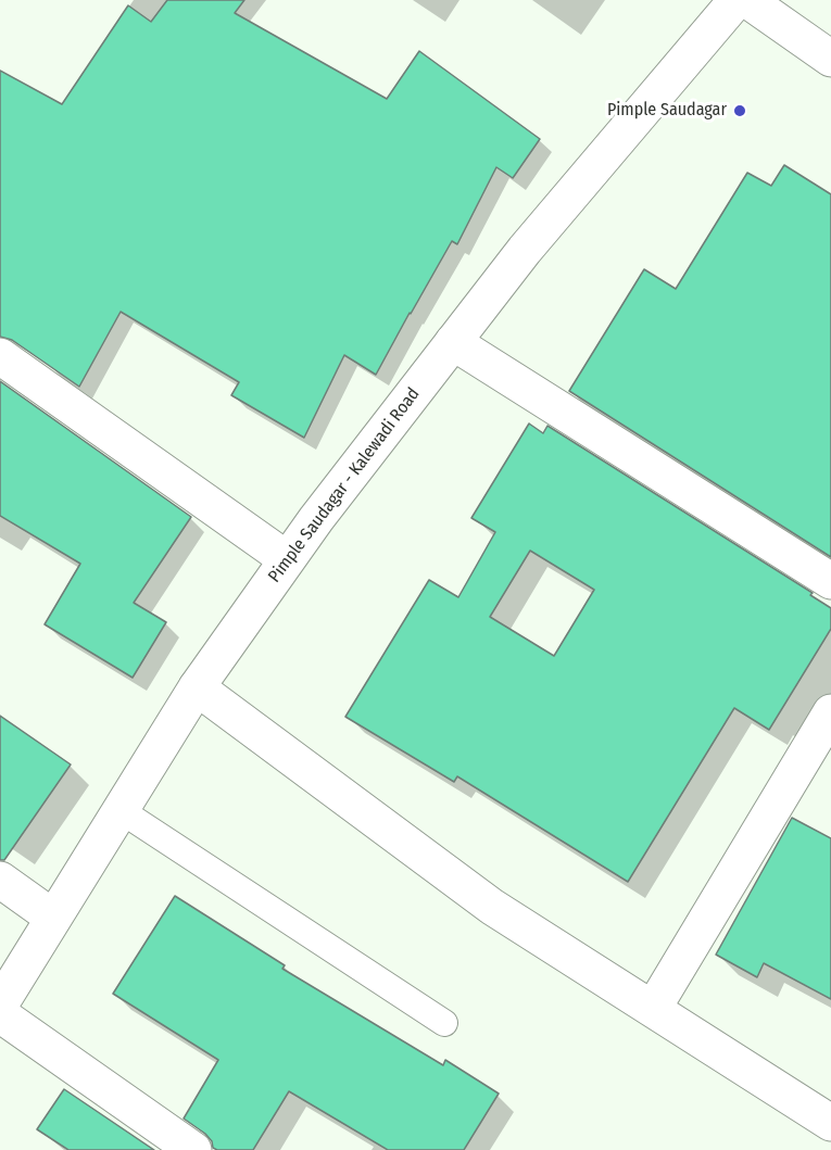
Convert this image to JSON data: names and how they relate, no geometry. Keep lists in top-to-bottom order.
{
  "streets": {
    "street": ["Pimple Saudagar - Kalewadi Road"]
  },
  "places": ["Pimple Saudagar"]
}
